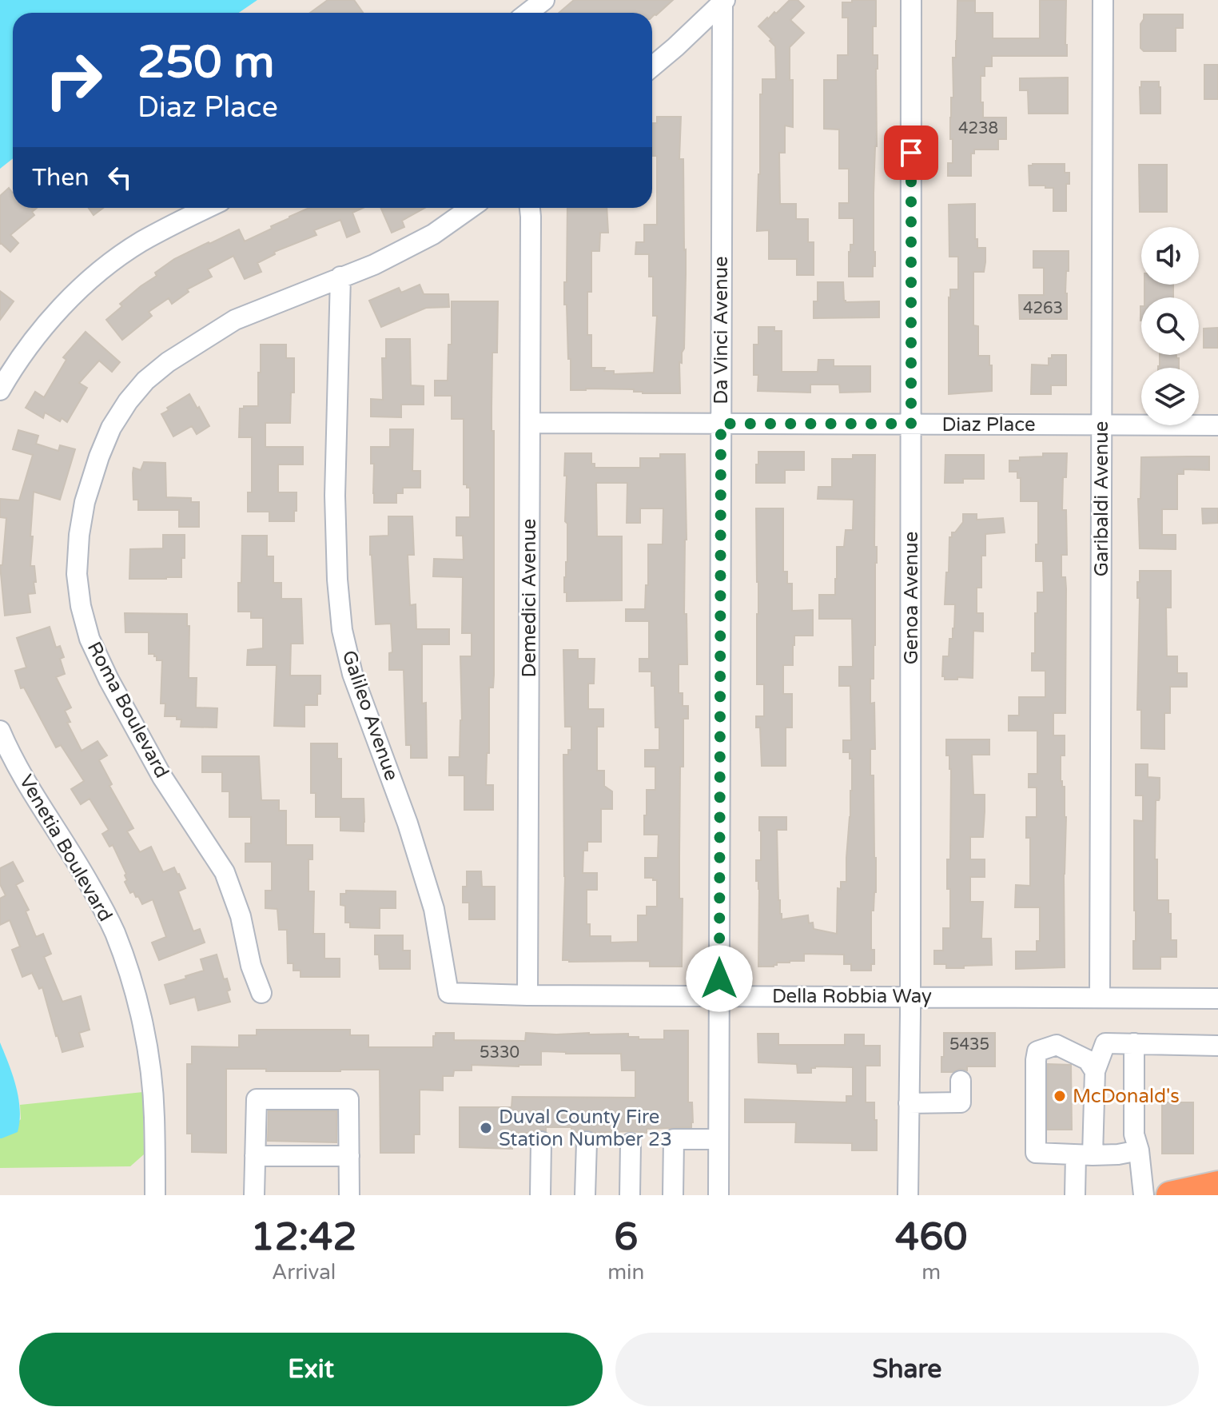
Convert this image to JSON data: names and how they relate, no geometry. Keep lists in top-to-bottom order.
{
  "streets": {
    "street": [
      "Da Vinci Avenue",
      "Diaz Place",
      "Garibaldi Avenue",
      "Demedici Avenue",
      "Genoa Avenue",
      "Roma Boulevard",
      "Galileo Avenue",
      "Venetia Boulevard",
      "Della Robbia Way"
    ]
  },
  "crossings": [
    ["Da Vinci Avenue", "Diaz Place"],
    ["Da Vinci Avenue", "Della Robbia Way"],
    ["Diaz Place", "Garibaldi Avenue"],
    ["Diaz Place", "Demedici Avenue"],
    ["Diaz Place", "Genoa Avenue"],
    ["Garibaldi Avenue", "Della Robbia Way"],
    ["Demedici Avenue", "Della Robbia Way"],
    ["Genoa Avenue", "Della Robbia Way"],
    ["Roma Boulevard", "Galileo Avenue"],
    ["Galileo Avenue", "Della Robbia Way"]
  ],
  "places": ["McDonald's", "Duval County Fire Station Number 23"],
  "house_numbers": [
    "4238",
    "4263",
    "5435",
    "5330"
  ],
  "page": {
    "turn": ["250 m", "Diaz Place"],
    "then": "Then",
    "eta": [
      "12:42",
      "Arrival",
      "6",
      "min",
      "460",
      "m"
    ],
    "buttons": ["Exit", "Share"]
  }
}
